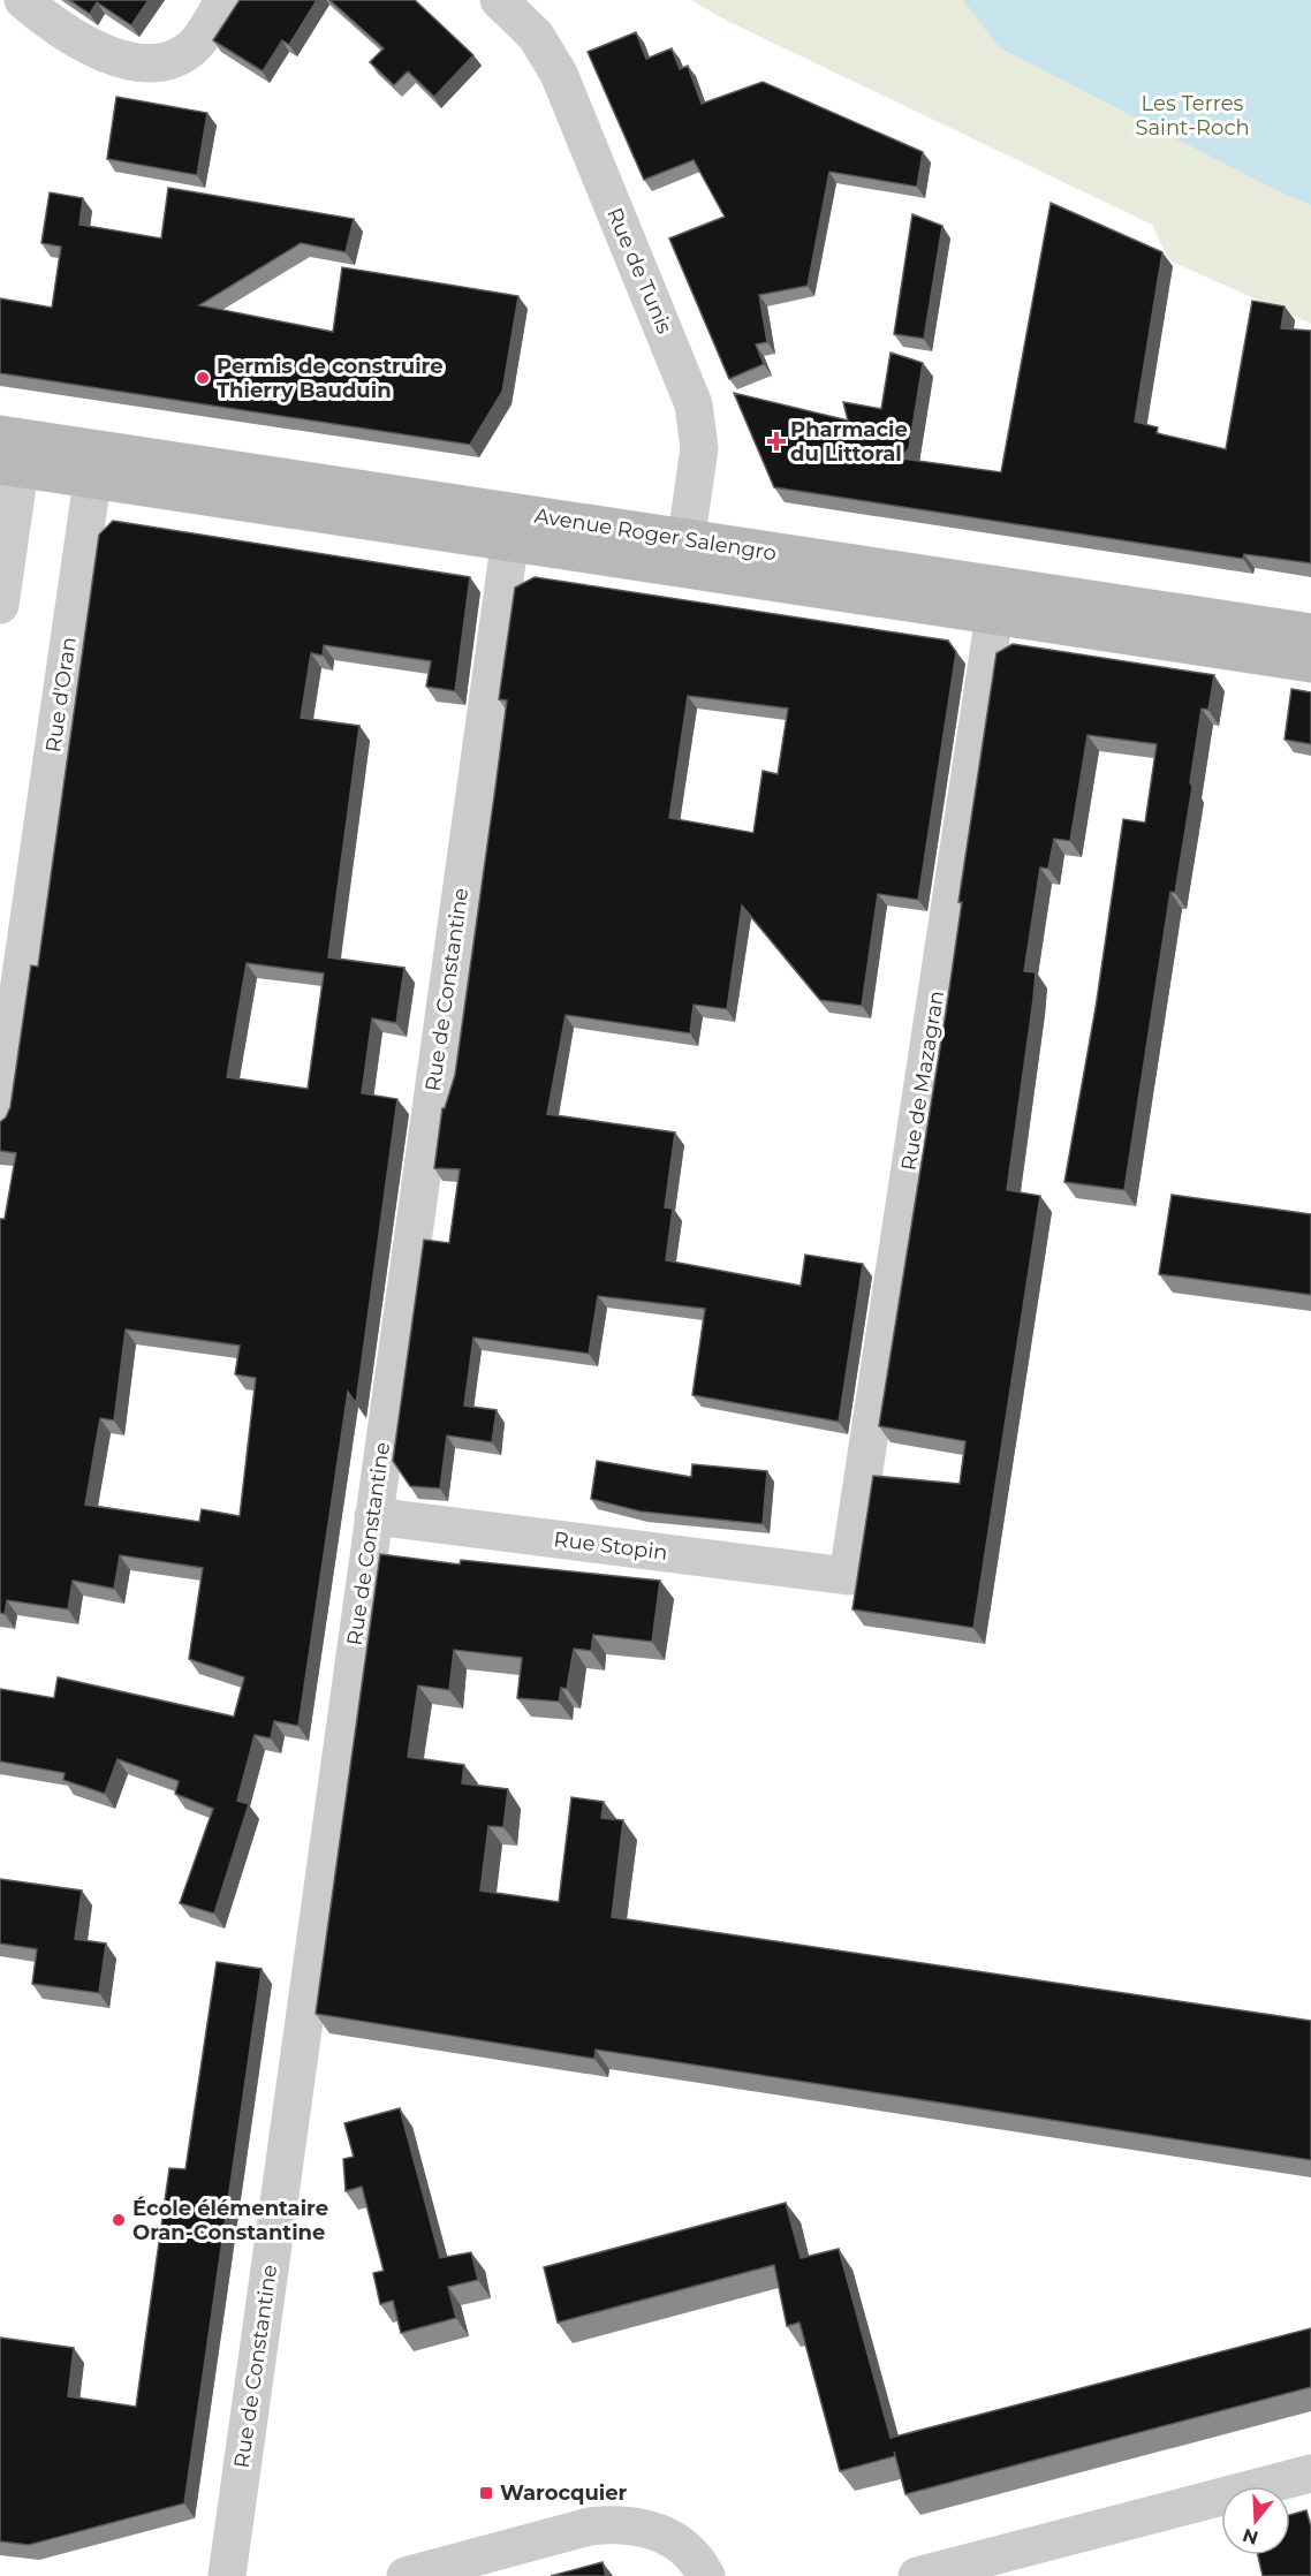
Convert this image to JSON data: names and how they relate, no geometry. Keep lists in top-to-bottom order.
{
  "streets": {
    "main road": ["Avenue Roger Salengro"],
    "street": [
      "Rue de Tunis",
      "Rue d'Oran",
      "Rue de Constantine",
      "Rue de Mazagran",
      "Rue Stopin"
    ]
  },
  "crossings": [
    ["Rue de Tunis", "Avenue Roger Salengro"],
    ["Avenue Roger Salengro", "Rue d'Oran"],
    ["Avenue Roger Salengro", "Rue de Constantine"],
    ["Avenue Roger Salengro", "Rue de Mazagran"],
    ["Rue de Constantine", "Rue Stopin"],
    ["Rue de Mazagran", "Rue Stopin"]
  ],
  "parks": ["Les Terres Saint-Roch"],
  "places": {
    "other": ["Permis de construire Thierry Bauduin", "École élémentaire Oran-Constantine"],
    "health": ["Pharmacie du Littoral"],
    "transit": ["Warocquier"]
  },
  "north": "bottom"
}
